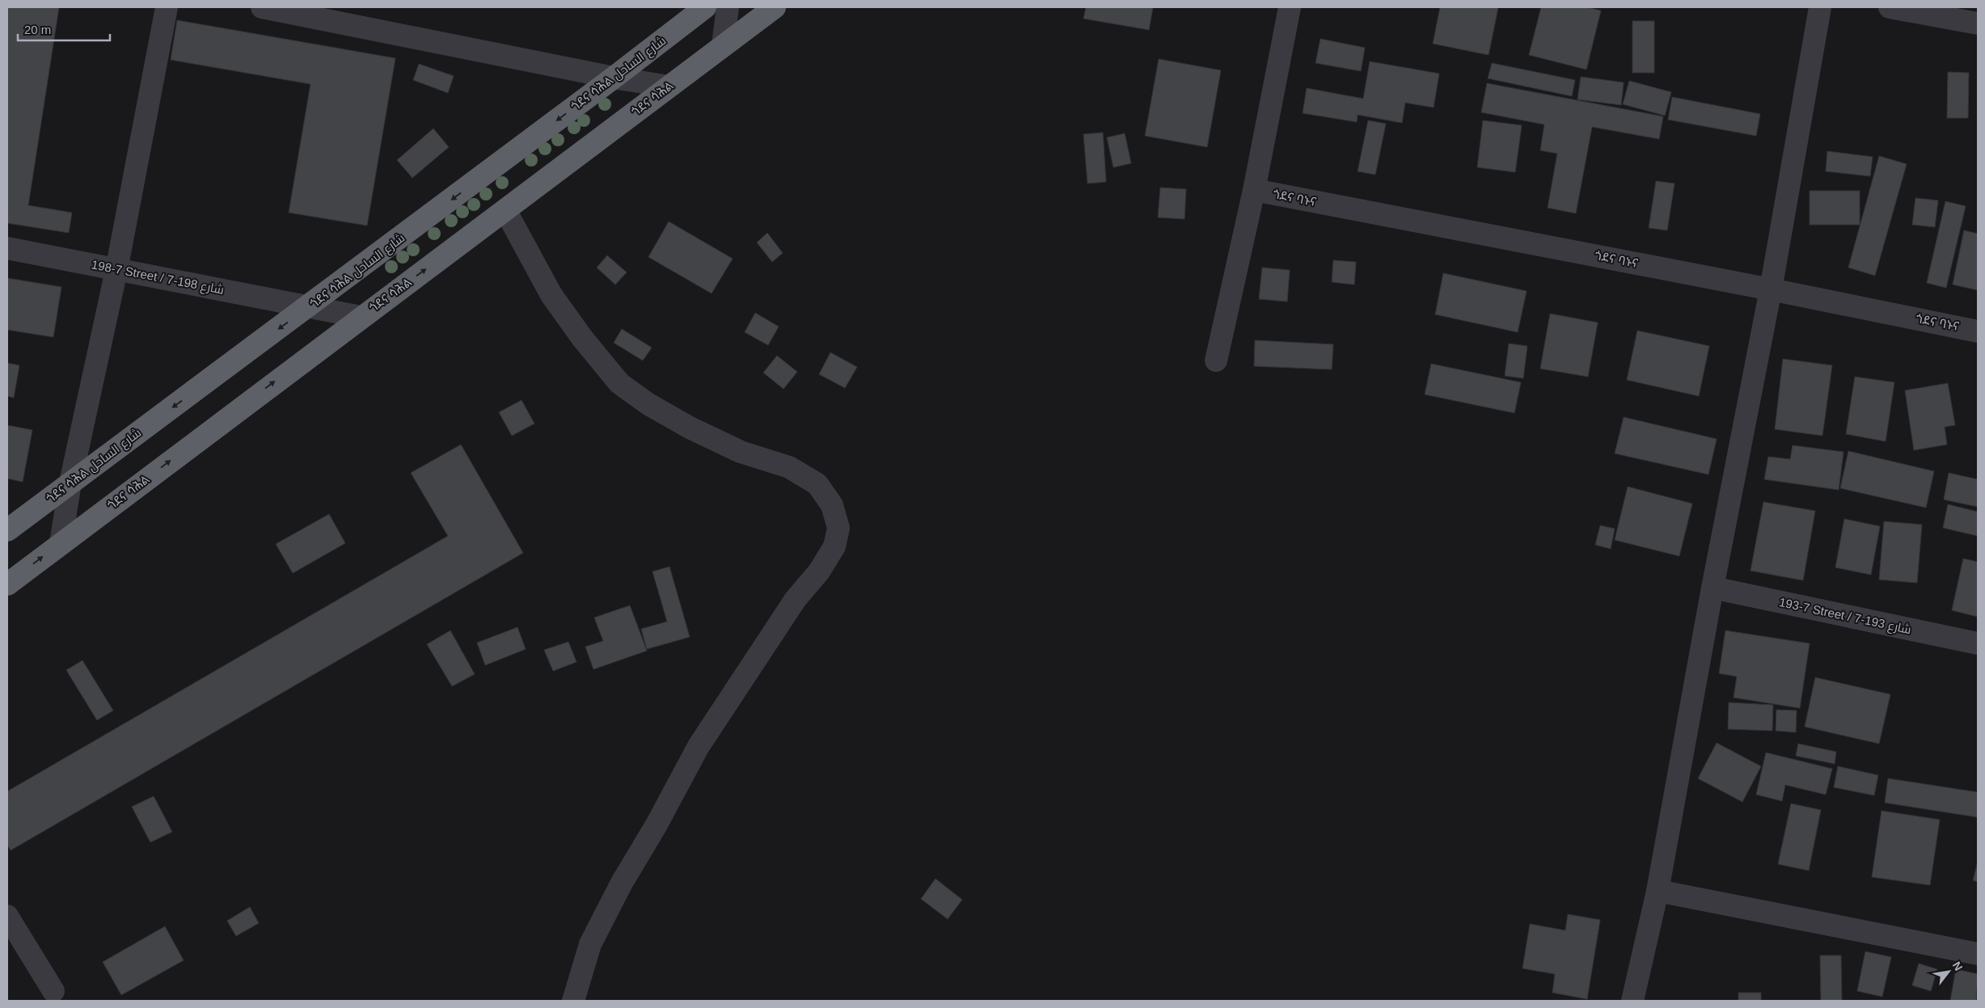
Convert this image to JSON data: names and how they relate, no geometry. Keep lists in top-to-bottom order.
{
  "streets": {
    "highway": ["ጎደና ሳሕል شارع الساحل", "ጎደና ሳሕል"],
    "street": ["ጎደና ባኑና", "198-7 Street / شارع 198-7", "193-7 Street / شارع 193-7"]
  },
  "crossings": [
    ["ጎደና ሳሕል شارع الساحل", "198-7 Street / شارع 198-7"],
    ["ጎደና ሳሕል", "198-7 Street / شارع 198-7"]
  ],
  "one_way": ["ጎደና ሳሕል شارع الساحل", "ጎደና ሳሕል"],
  "scale_bar": "20 m",
  "north": "top right"
}
